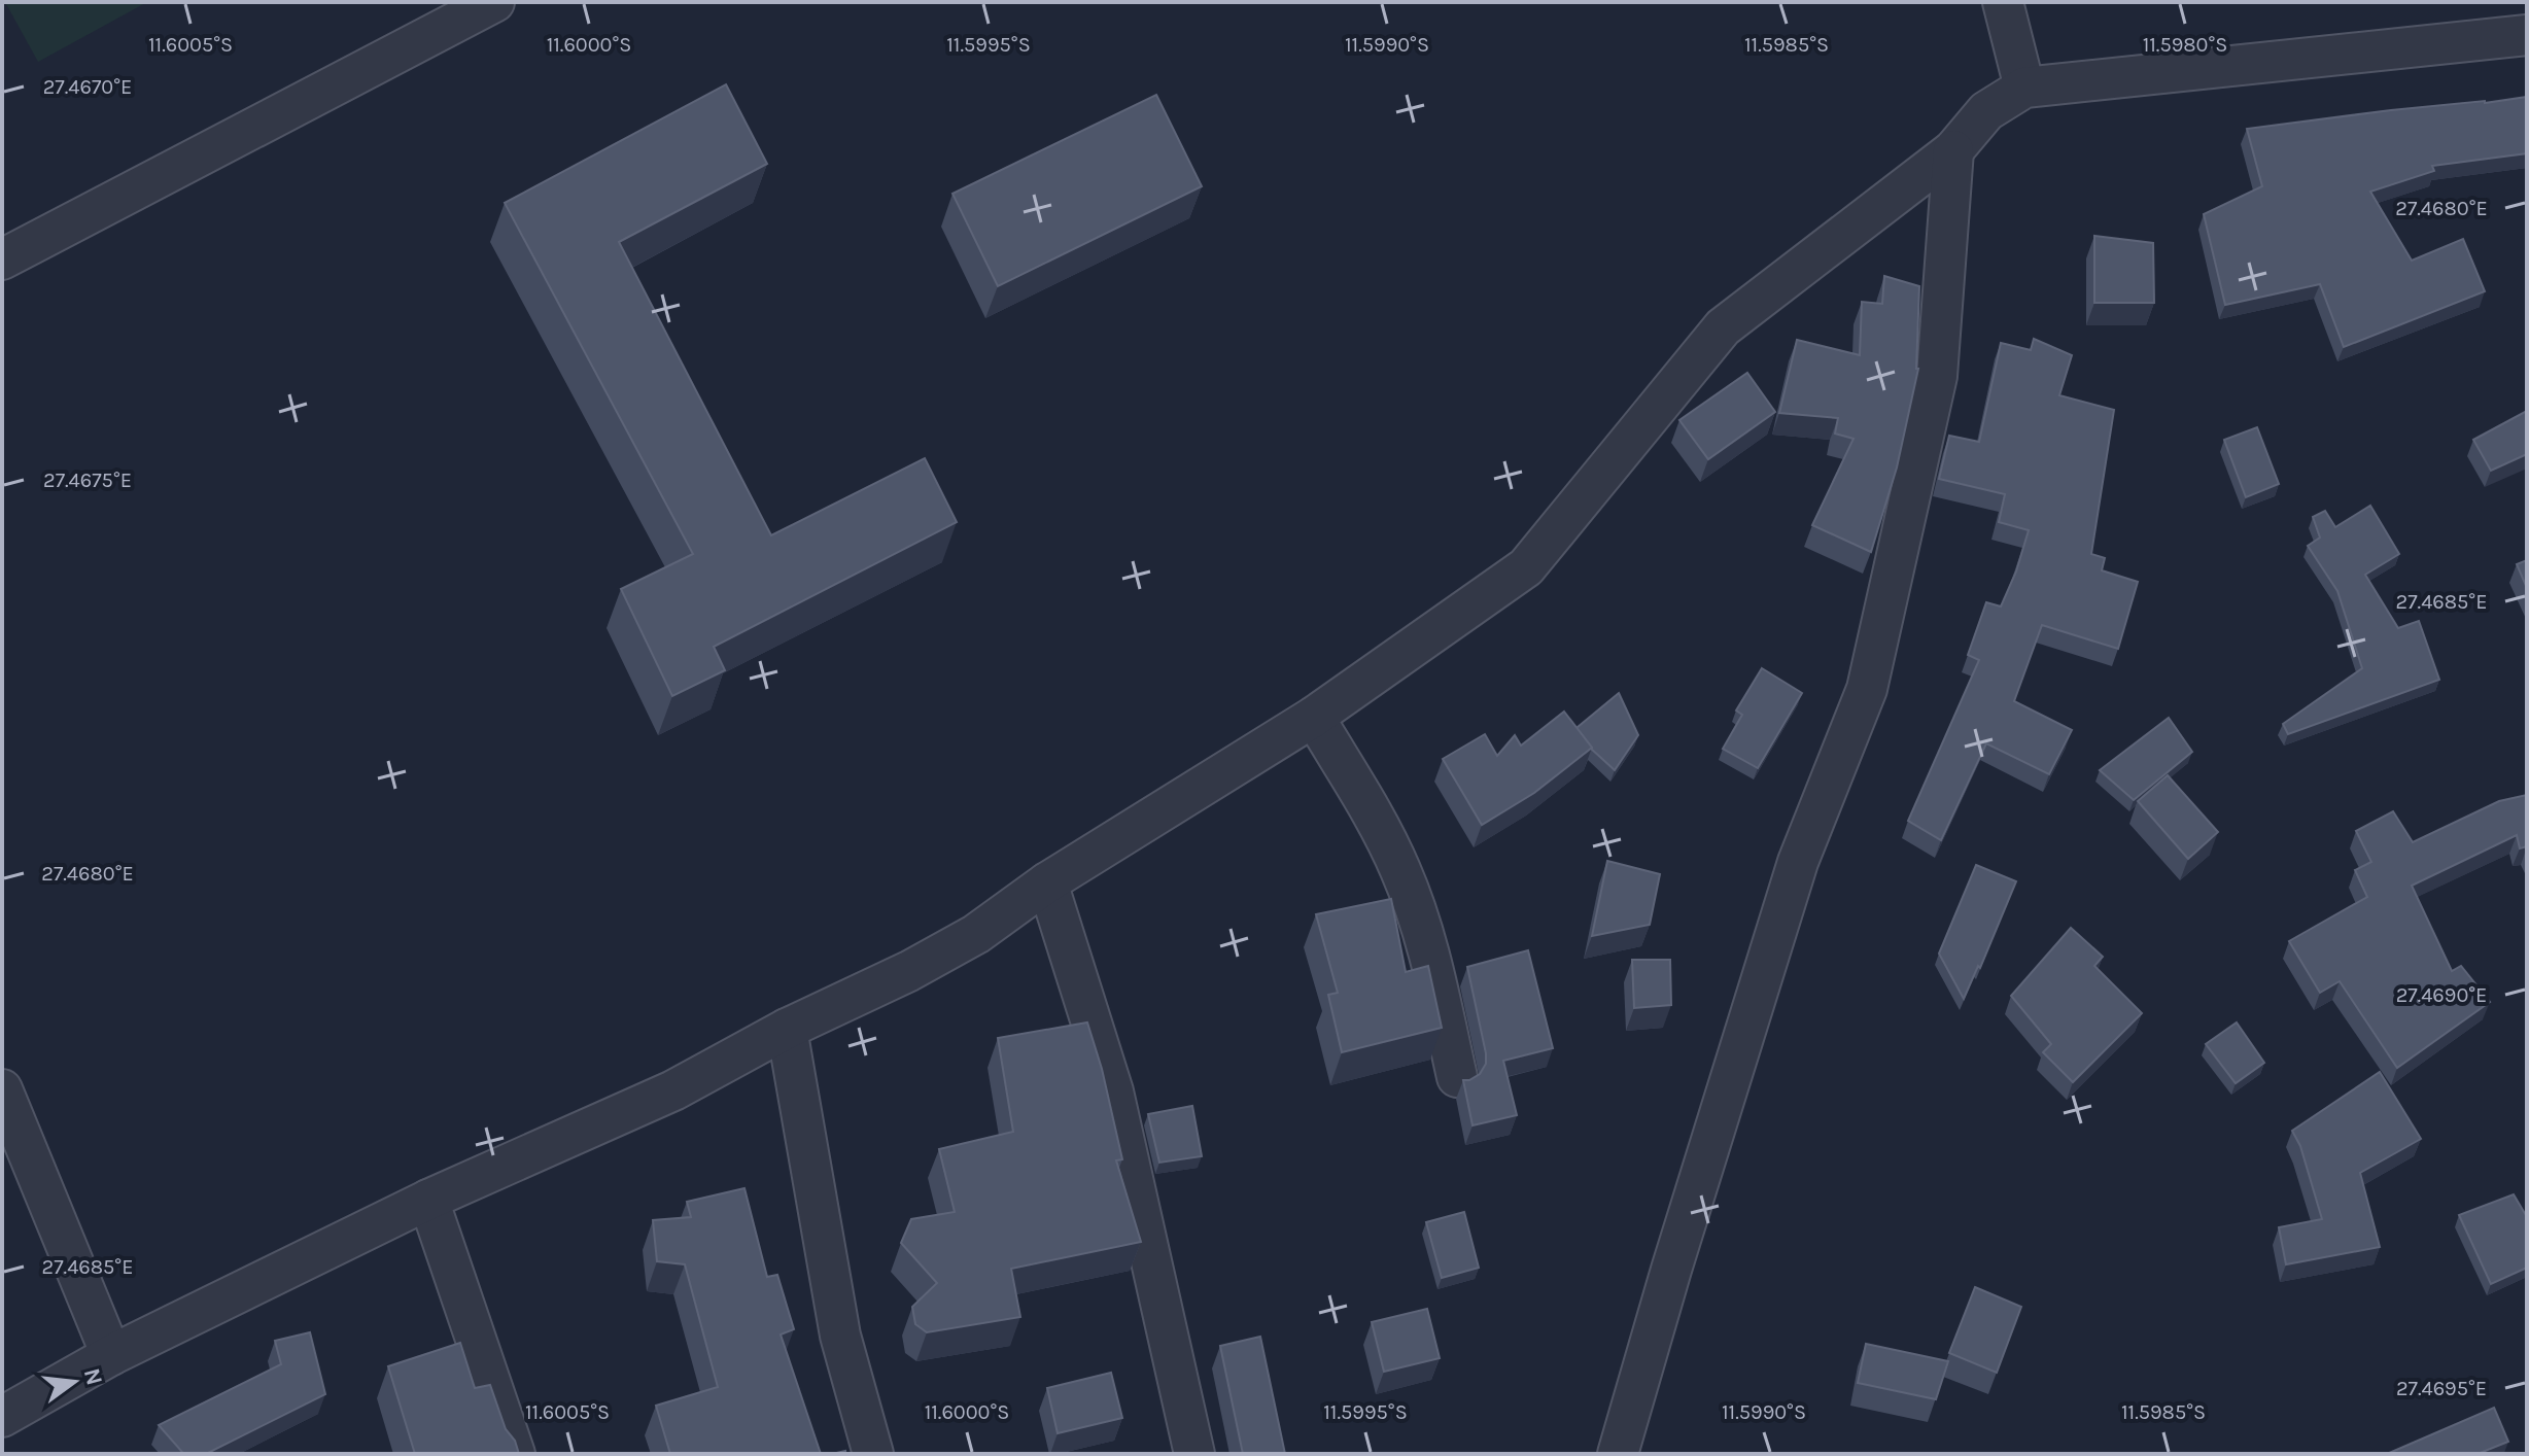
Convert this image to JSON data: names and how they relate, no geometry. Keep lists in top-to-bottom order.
{
  "north": "right",
  "coordinates": [
    "11.6005°S",
    "11.6000°S",
    "11.5995°S",
    "11.5990°S",
    "11.5985°S",
    "11.5980°S",
    "27.4670°E",
    "27.4680°E",
    "27.4675°E",
    "27.4685°E",
    "27.4690°E",
    "27.4695°E"
  ]
}
